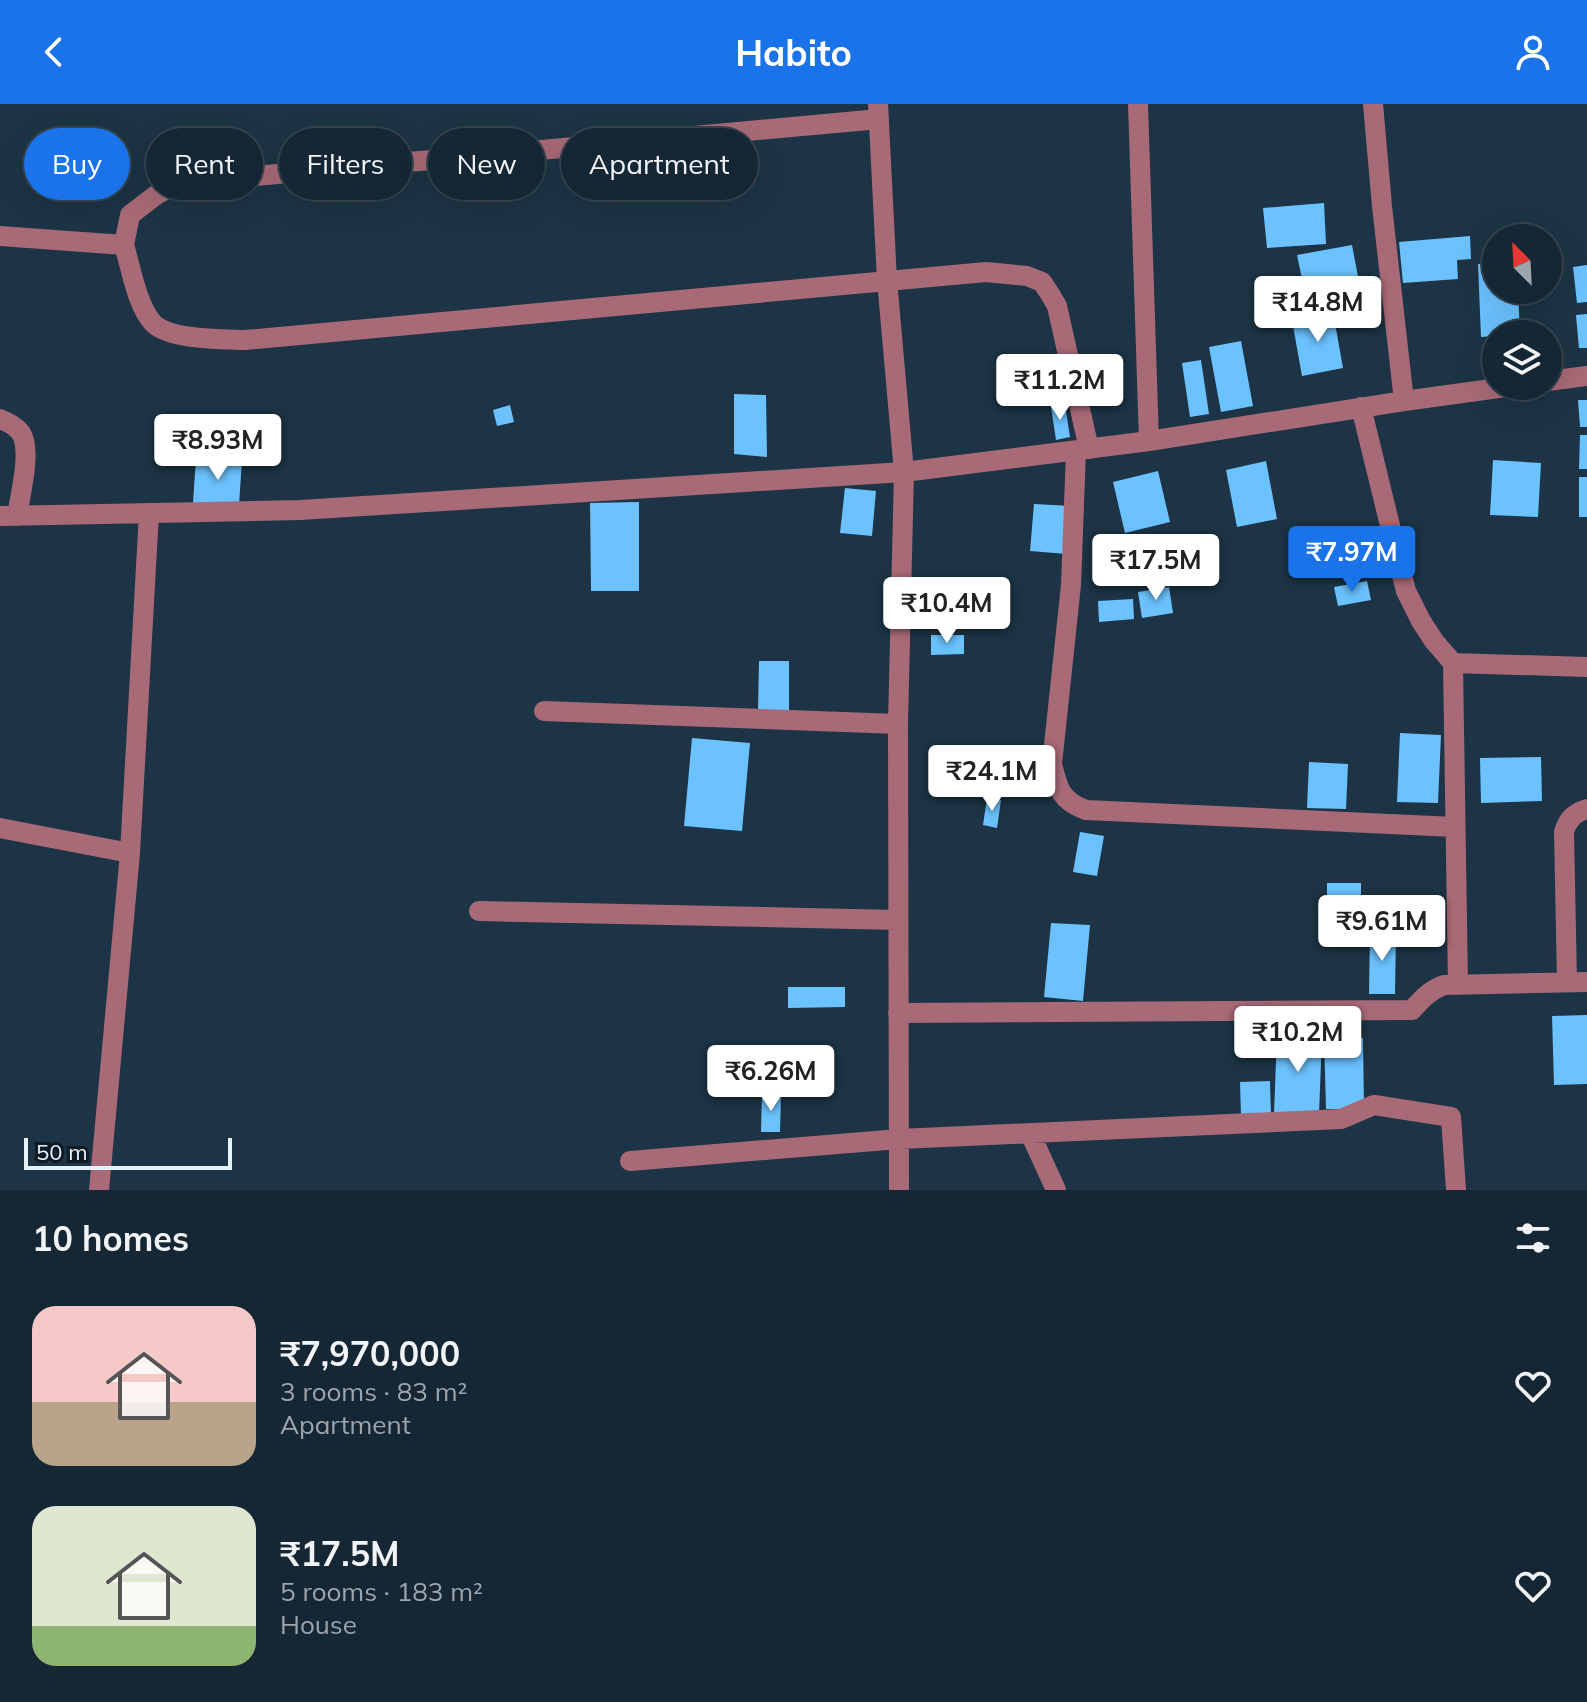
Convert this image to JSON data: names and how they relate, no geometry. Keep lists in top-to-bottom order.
{
  "scale_bar": "50 m",
  "north": "top left",
  "page": {
    "header": "Habito",
    "chip": [
      "Buy",
      "Rent",
      "Filters",
      "New",
      "Apartment"
    ],
    "price": [
      "₹14.8M",
      "₹11.2M",
      "₹8.93M",
      "₹7.97M",
      "₹17.5M",
      "₹10.4M",
      "₹24.1M",
      "₹9.61M",
      "₹10.2M",
      "₹6.26M"
    ],
    "scale": "50 m",
    "heading": "10 homes",
    "list": [
      {
        "name": "₹7,970,000",
        "note": "3 rooms · 83 m² · Apartment"
      },
      {
        "name": "₹17.5M",
        "note": "5 rooms · 183 m² · House"
      }
    ]
  }
}
